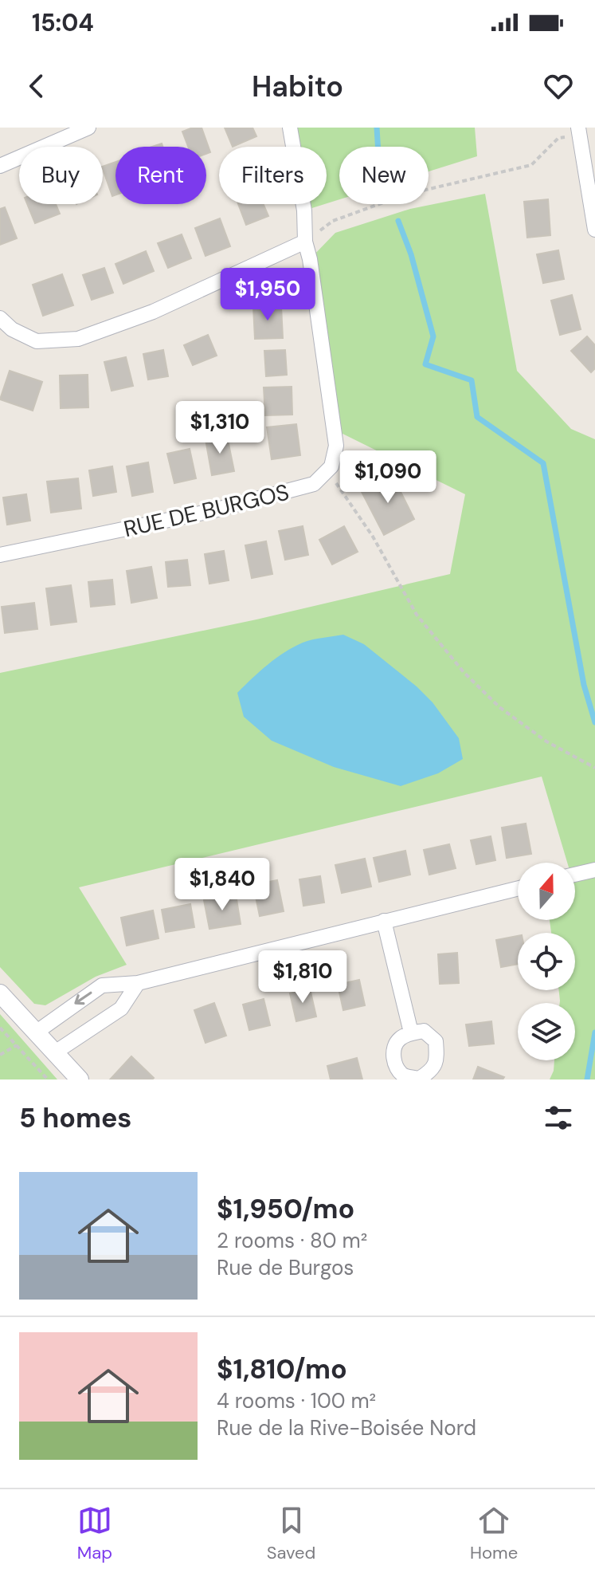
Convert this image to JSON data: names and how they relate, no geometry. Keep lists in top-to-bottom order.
{
  "streets": {
    "street": ["RUE DE BURGOS"]
  },
  "north": "top",
  "page": {
    "status": "15:04",
    "header": "Habito",
    "chip": [
      "Buy",
      "Rent",
      "Filters",
      "New"
    ],
    "price": [
      "$1,950",
      "$1,310",
      "$1,090",
      "$1,840",
      "$1,810"
    ],
    "heading": "5 homes",
    "list": [
      {
        "name": "$1,950/mo",
        "note": "2 rooms · 80 m² · Rue de Burgos"
      },
      {
        "name": "$1,810/mo",
        "note": "4 rooms · 100 m² · Rue de la Rive-Boisée Nord"
      }
    ],
    "tabs": ["Map", "Saved", "Home"]
  }
}
